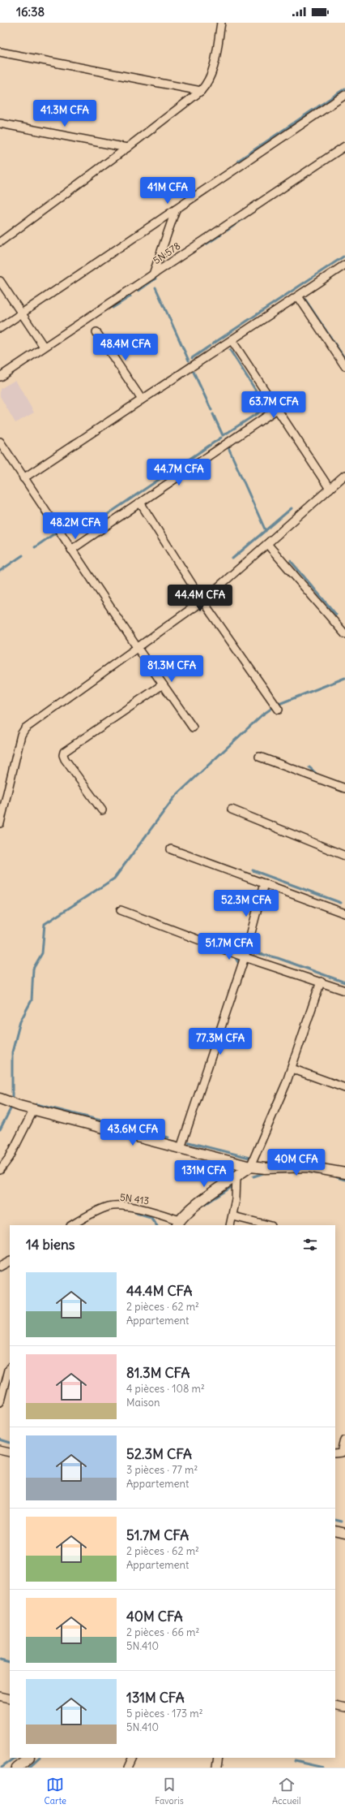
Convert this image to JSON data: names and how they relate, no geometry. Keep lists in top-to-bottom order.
{
  "streets": {
    "street": ["5N.578", "5N 413"]
  },
  "page": {
    "status": "16:38",
    "price": [
      "41.3M CFA",
      "41M CFA",
      "48.4M CFA",
      "63.7M CFA",
      "44.7M CFA",
      "48.2M CFA",
      "44.4M CFA",
      "81.3M CFA",
      "52.3M CFA",
      "51.7M CFA",
      "77.3M CFA",
      "43.6M CFA",
      "40M CFA",
      "131M CFA"
    ],
    "heading": "14 biens",
    "list": [
      {
        "name": "44.4M CFA",
        "note": "2 pièces · 62 m² · Appartement"
      },
      {
        "name": "81.3M CFA",
        "note": "4 pièces · 108 m² · Maison"
      },
      {
        "name": "52.3M CFA",
        "note": "3 pièces · 77 m² · Appartement"
      },
      {
        "name": "51.7M CFA",
        "note": "2 pièces · 62 m² · Appartement"
      },
      {
        "name": "40M CFA",
        "note": "2 pièces · 66 m² · 5N.410"
      },
      {
        "name": "131M CFA",
        "note": "5 pièces · 173 m² · 5N.410"
      }
    ],
    "tabs": ["Carte", "Favoris", "Accueil"]
  }
}
